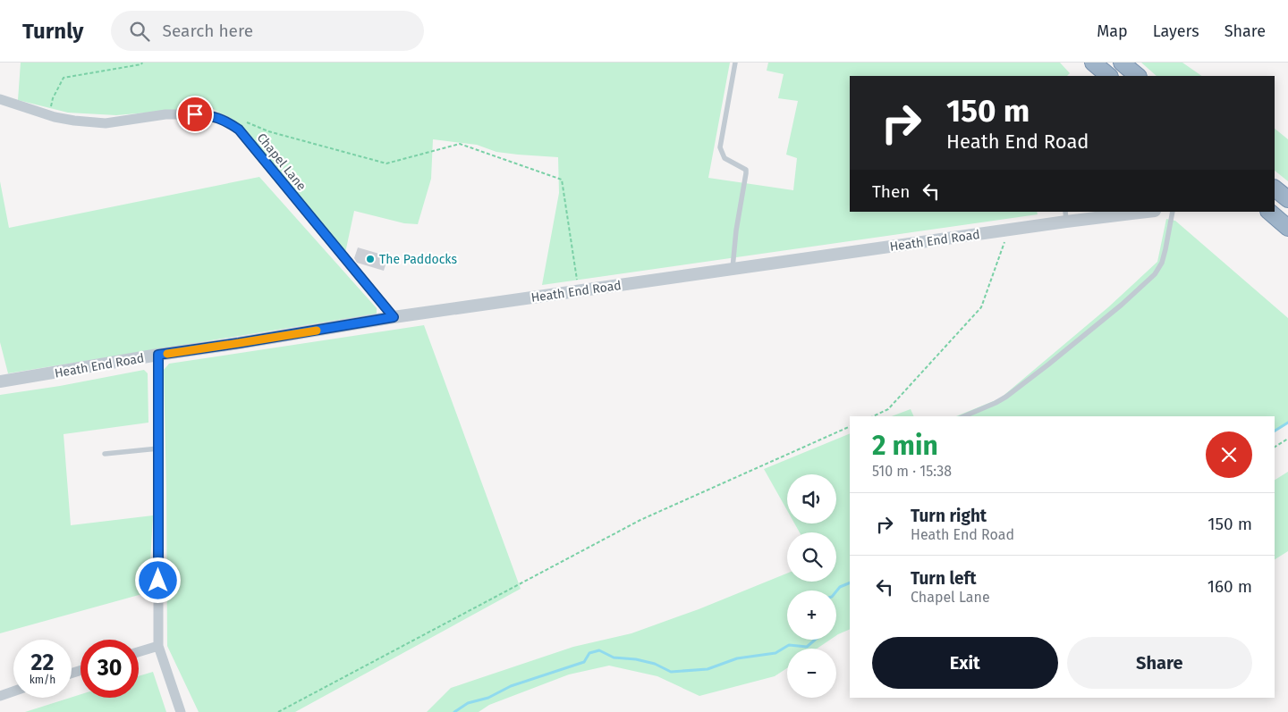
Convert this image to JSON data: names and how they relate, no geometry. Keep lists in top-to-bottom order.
{
  "streets": {
    "street": ["Chapel Lane", "Heath End Road"]
  },
  "crossings": [
    ["Chapel Lane", "Heath End Road"]
  ],
  "places": ["The Paddocks"],
  "page": {
    "header": "Turnly",
    "search": "Search here",
    "nav": ["Map", "Layers", "Share"],
    "turn": ["150 m", "Heath End Road"],
    "then": "Then",
    "heading": ["2 min", "510 m · 15:38"],
    "map_buttons": ["+", "−"],
    "list": [
      {
        "name": "Turn right",
        "note": "Heath End Road",
        "value": "150 m"
      },
      {
        "name": "Turn left",
        "note": "Chapel Lane",
        "value": "160 m"
      }
    ],
    "buttons": ["Exit", "Share"],
    "speed": "22 km/h",
    "limit": "30"
  }
}
